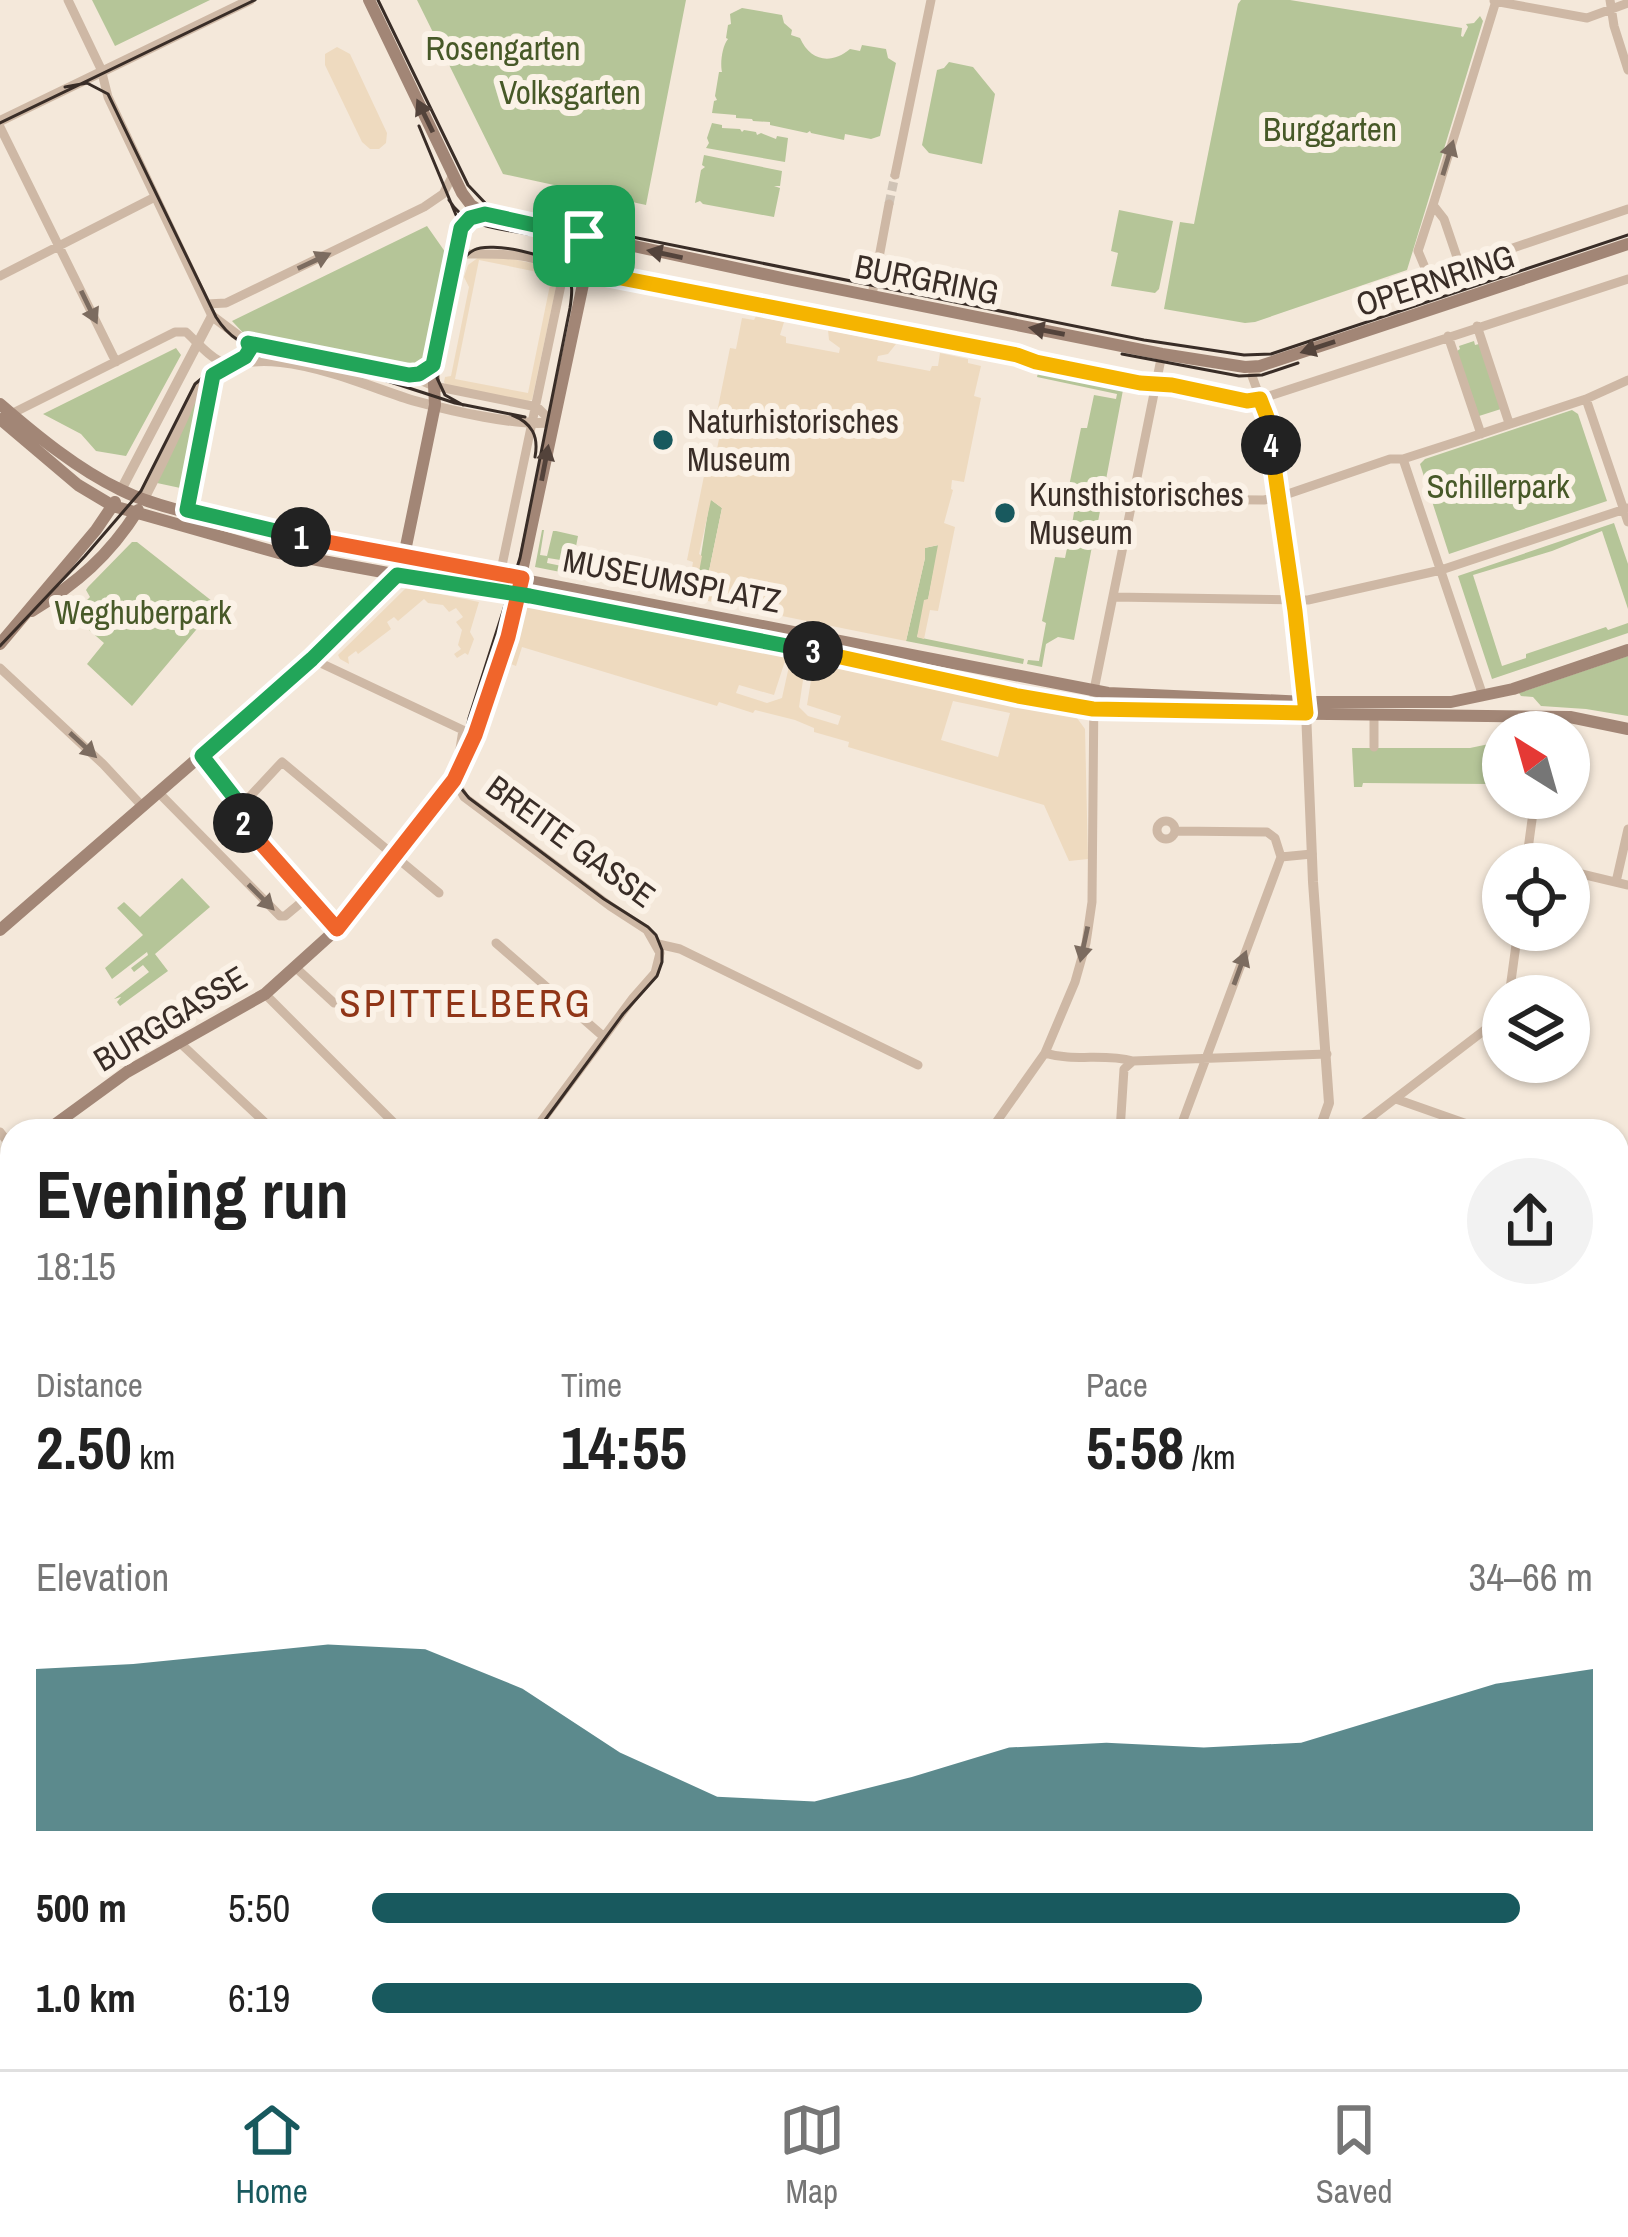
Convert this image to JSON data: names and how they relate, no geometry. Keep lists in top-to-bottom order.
{
  "streets": {
    "main road": [
      "BURGRING",
      "OPERNRING",
      "MUSEUMSPLATZ",
      "BURGGASSE"
    ],
    "street": ["BREITE GASSE"]
  },
  "crossings": [
    ["BURGRING", "OPERNRING"],
    ["BURGRING", "BURGGASSE"],
    ["MUSEUMSPLATZ", "BURGGASSE"],
    ["BREITE GASSE", "BURGGASSE"]
  ],
  "one_way": ["BURGRING"],
  "districts": ["SPITTELBERG"],
  "parks": [
    "Rosengarten",
    "Volksgarten",
    "Burggarten",
    "Schillerpark",
    "Weghuberpark"
  ],
  "places": ["Naturhistorisches Museum", "Kunsthistorisches Museum"],
  "north": "top left",
  "page": {
    "pins": [
      "4",
      "1",
      "3",
      "2"
    ],
    "heading": ["Evening run", "18:15"],
    "stats": [
      ["Distance", "2.50 km"],
      ["Time", "14:55"],
      ["Pace", "5:58 /km"]
    ],
    "chart": ["Elevation", "34–66 m"],
    "list": [
      {
        "name": "500 m",
        "note": "5:50"
      },
      {
        "name": "1.0 km",
        "note": "6:19"
      }
    ],
    "tabs": ["Home", "Map", "Saved"]
  }
}
